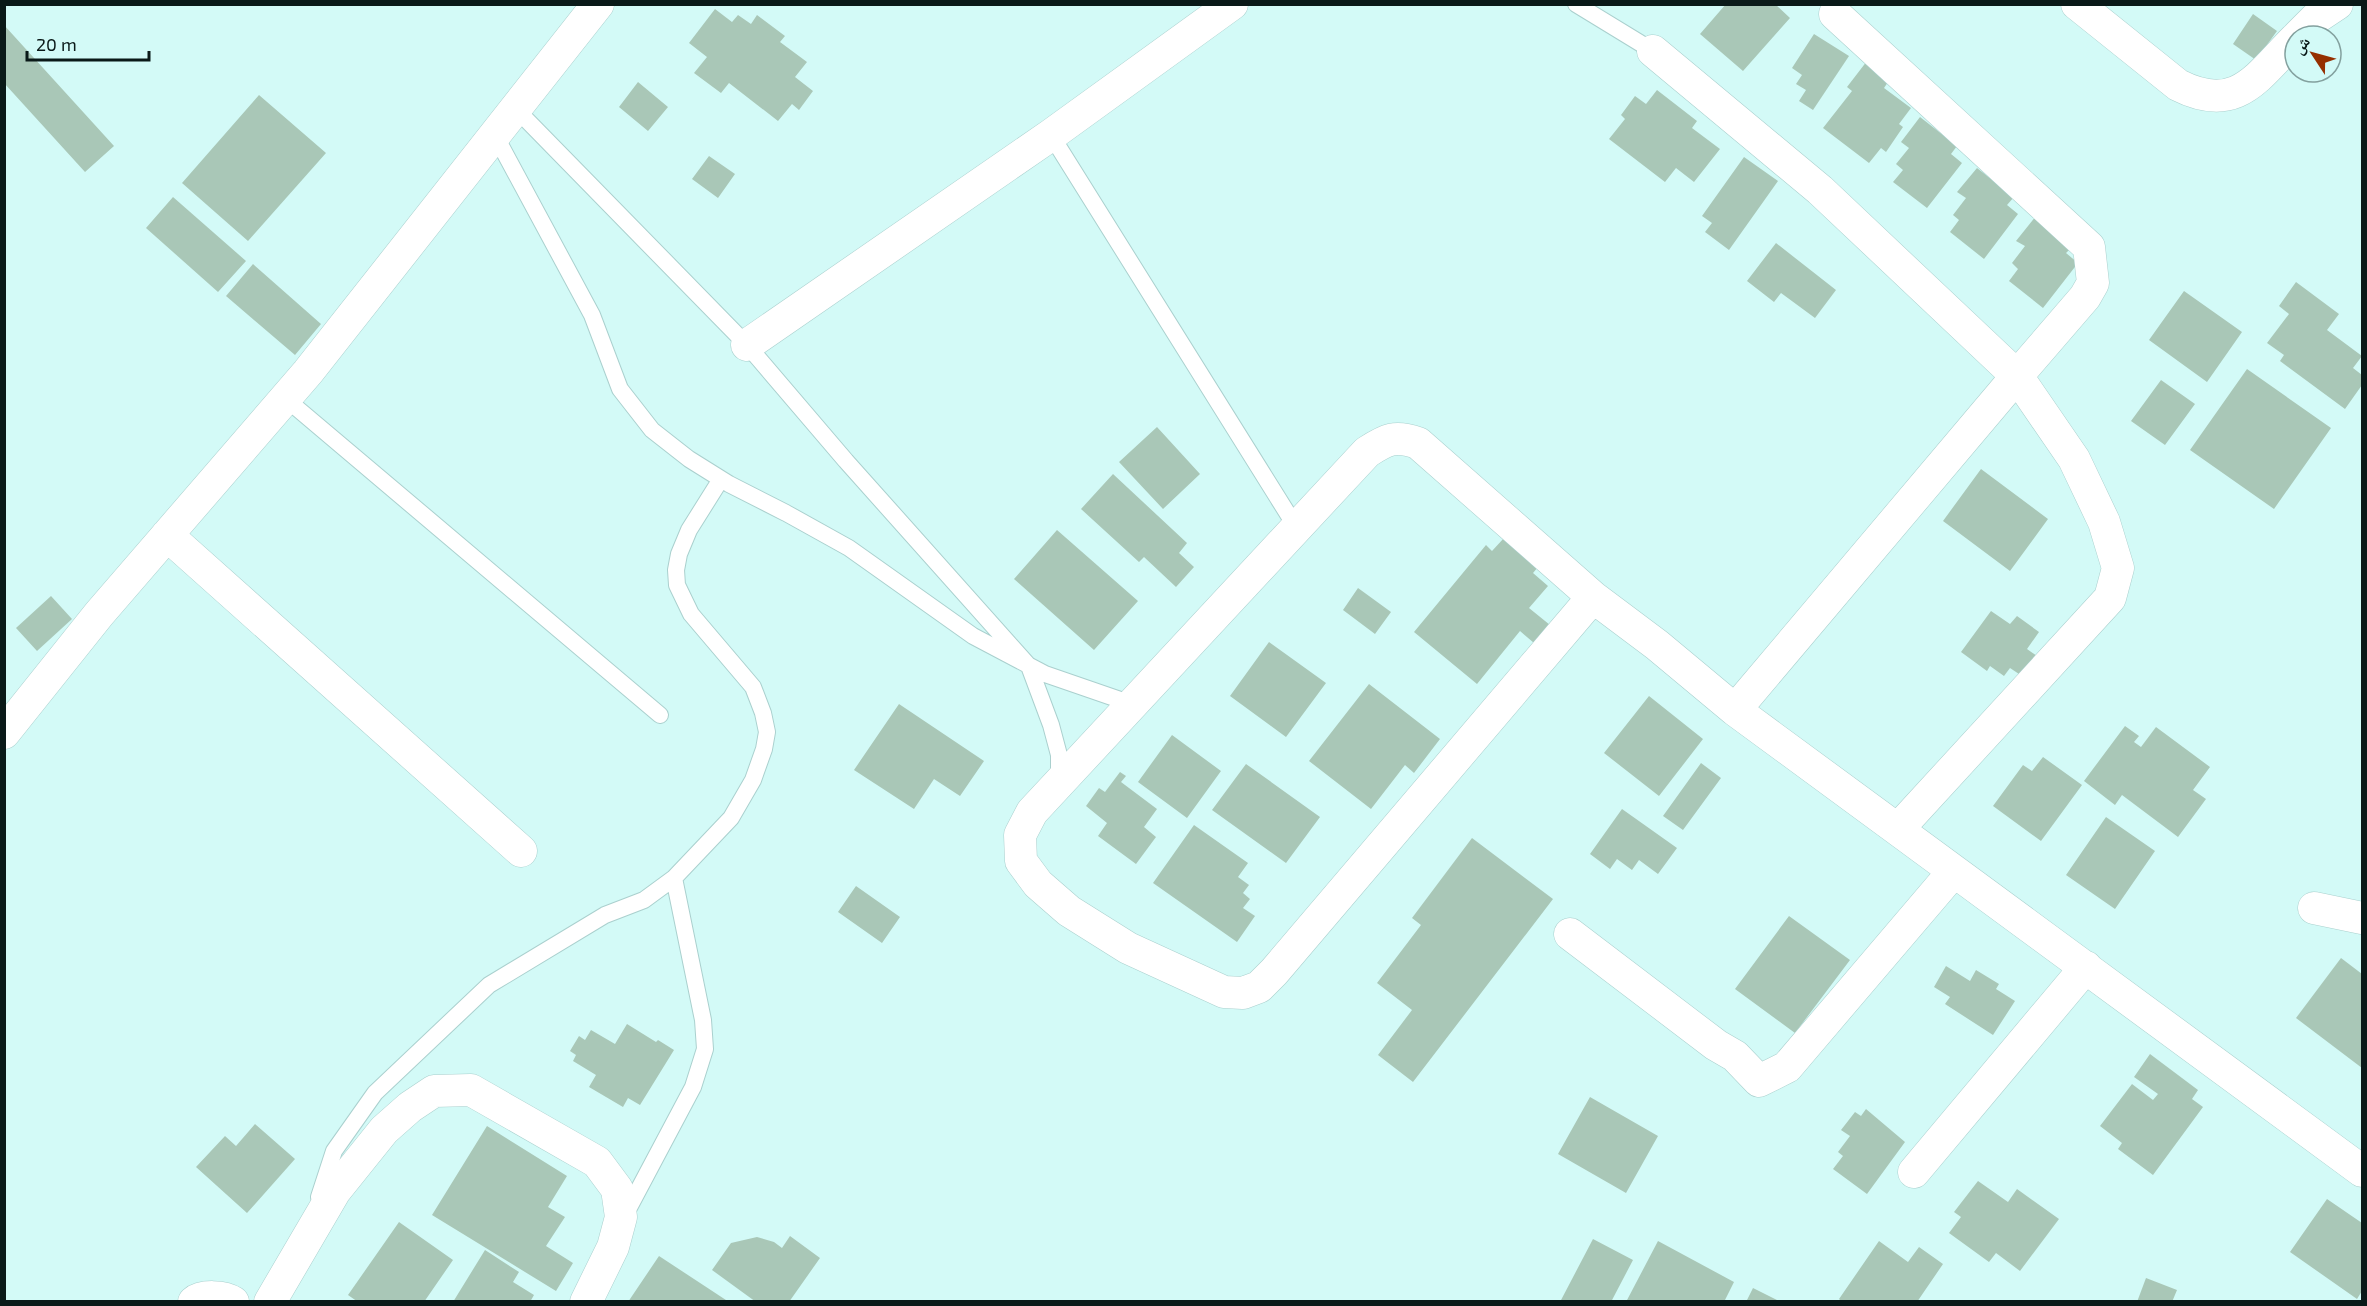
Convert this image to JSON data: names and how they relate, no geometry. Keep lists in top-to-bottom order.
{
  "scale_bar": "20 m",
  "north": "top left"
}
